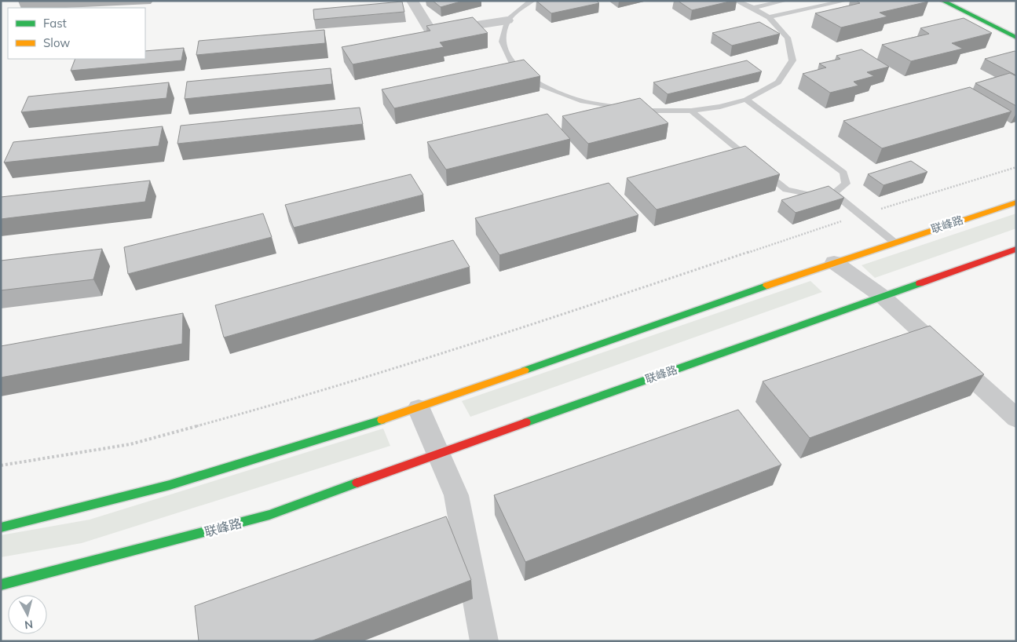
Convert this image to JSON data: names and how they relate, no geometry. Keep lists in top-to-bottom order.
{
  "streets": {
    "main road": ["联峰路"]
  },
  "legend": ["Fast", "Slow"],
  "north": "bottom"
}
